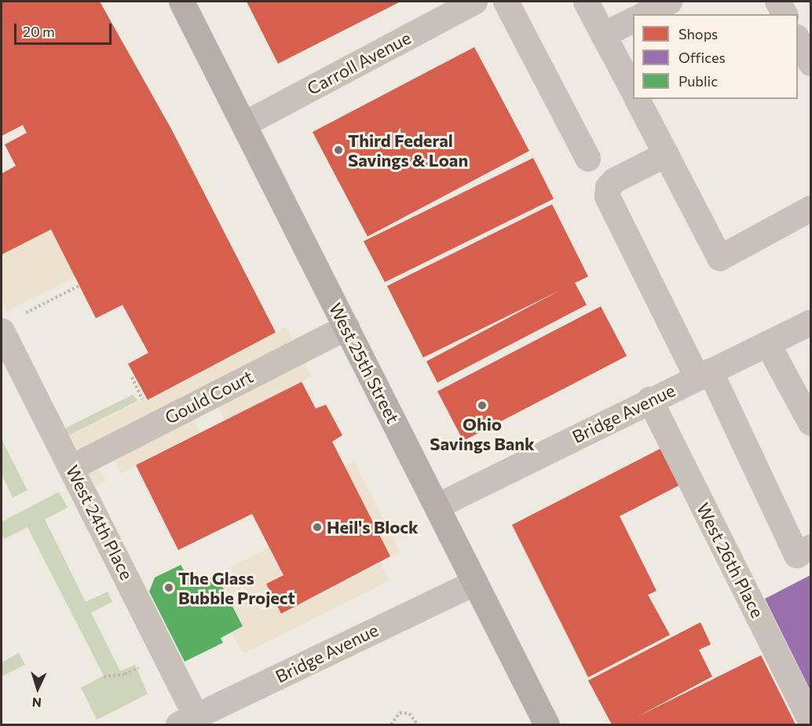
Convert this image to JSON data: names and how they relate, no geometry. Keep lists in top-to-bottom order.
{
  "streets": {
    "main road": ["West 25th Street"],
    "street": [
      "Carroll Avenue",
      "Gould Court",
      "Bridge Avenue",
      "West 24th Place",
      "West 26th Place"
    ]
  },
  "crossings": [
    ["Carroll Avenue", "West 25th Street"],
    ["West 25th Street", "Gould Court"],
    ["West 25th Street", "Bridge Avenue"],
    ["Gould Court", "West 24th Place"],
    ["Bridge Avenue", "West 24th Place"],
    ["Bridge Avenue", "West 26th Place"]
  ],
  "places": [
    "Third Federal Savings & Loan",
    "Ohio Savings Bank",
    "Heil's Block",
    "The Glass Bubble Project"
  ],
  "legend": ["Shops", "Offices", "Public"],
  "scale_bar": "20 m",
  "north": "bottom"
}
